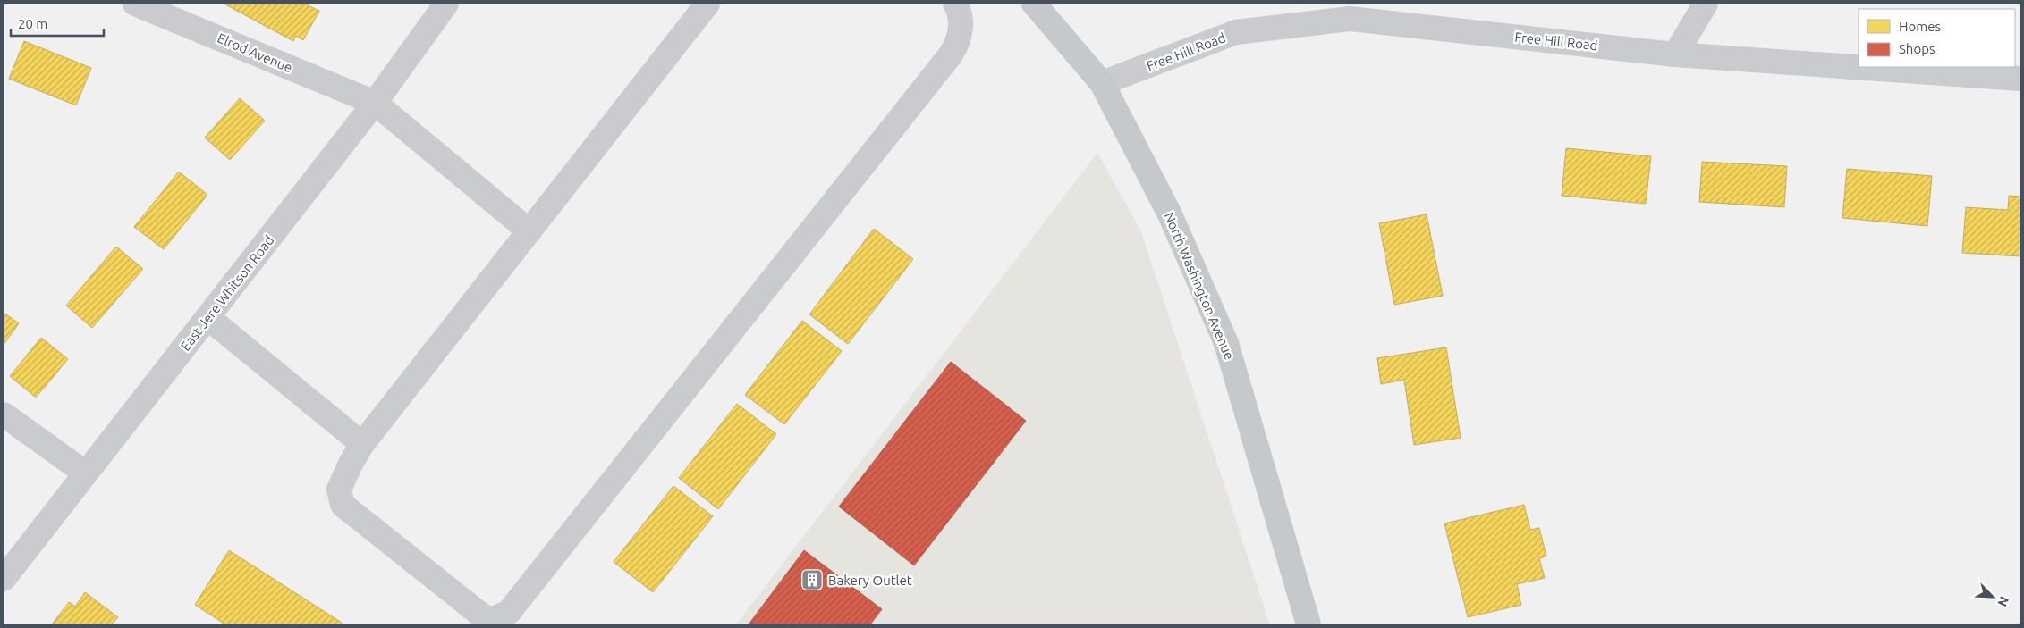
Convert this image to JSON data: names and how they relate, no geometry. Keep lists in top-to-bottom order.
{
  "streets": {
    "main road": ["North Washington Avenue"],
    "street": ["Free Hill Road", "Elrod Avenue", "East Jere Whitson Road"]
  },
  "crossings": [
    ["Free Hill Road", "North Washington Avenue"],
    ["Elrod Avenue", "East Jere Whitson Road"]
  ],
  "places": {
    "building": ["Bakery Outlet"]
  },
  "legend": ["Homes", "Shops"],
  "scale_bar": "20 m",
  "north": "bottom right"
}
